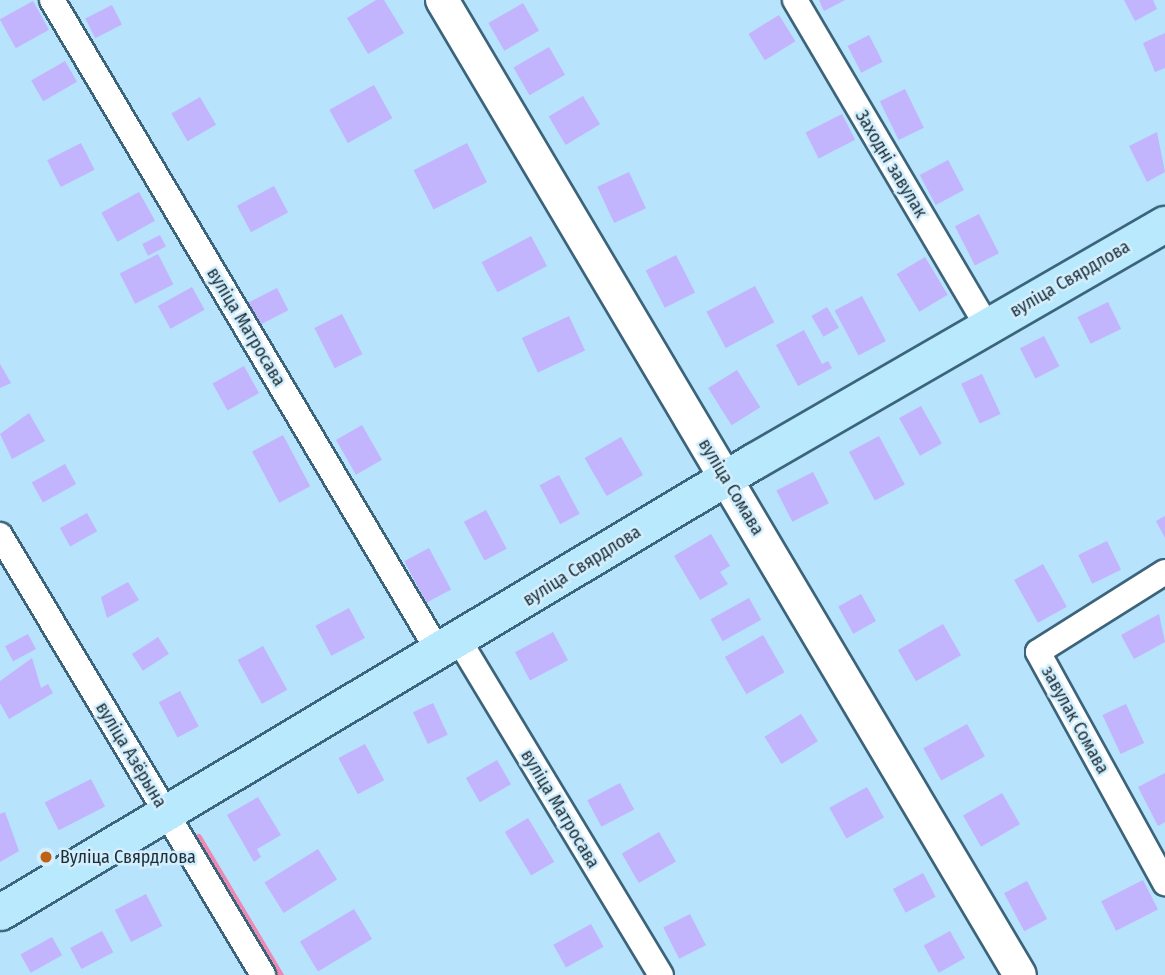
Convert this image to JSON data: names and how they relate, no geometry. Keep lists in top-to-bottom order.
{
  "streets": {
    "main road": ["вуліца Свярдлова"],
    "street": [
      "Заходні завулак",
      "вуліца Матросава",
      "вуліца Сомава",
      "завулак Сомава",
      "вуліца Азёрына"
    ]
  },
  "crossings": [
    ["Заходні завулак", "вуліца Свярдлова"],
    ["вуліца Свярдлова", "вуліца Матросава"],
    ["вуліца Свярдлова", "вуліца Сомава"],
    ["вуліца Свярдлова", "вуліца Азёрына"]
  ],
  "places": ["Вуліца Свярдлова"]
}
